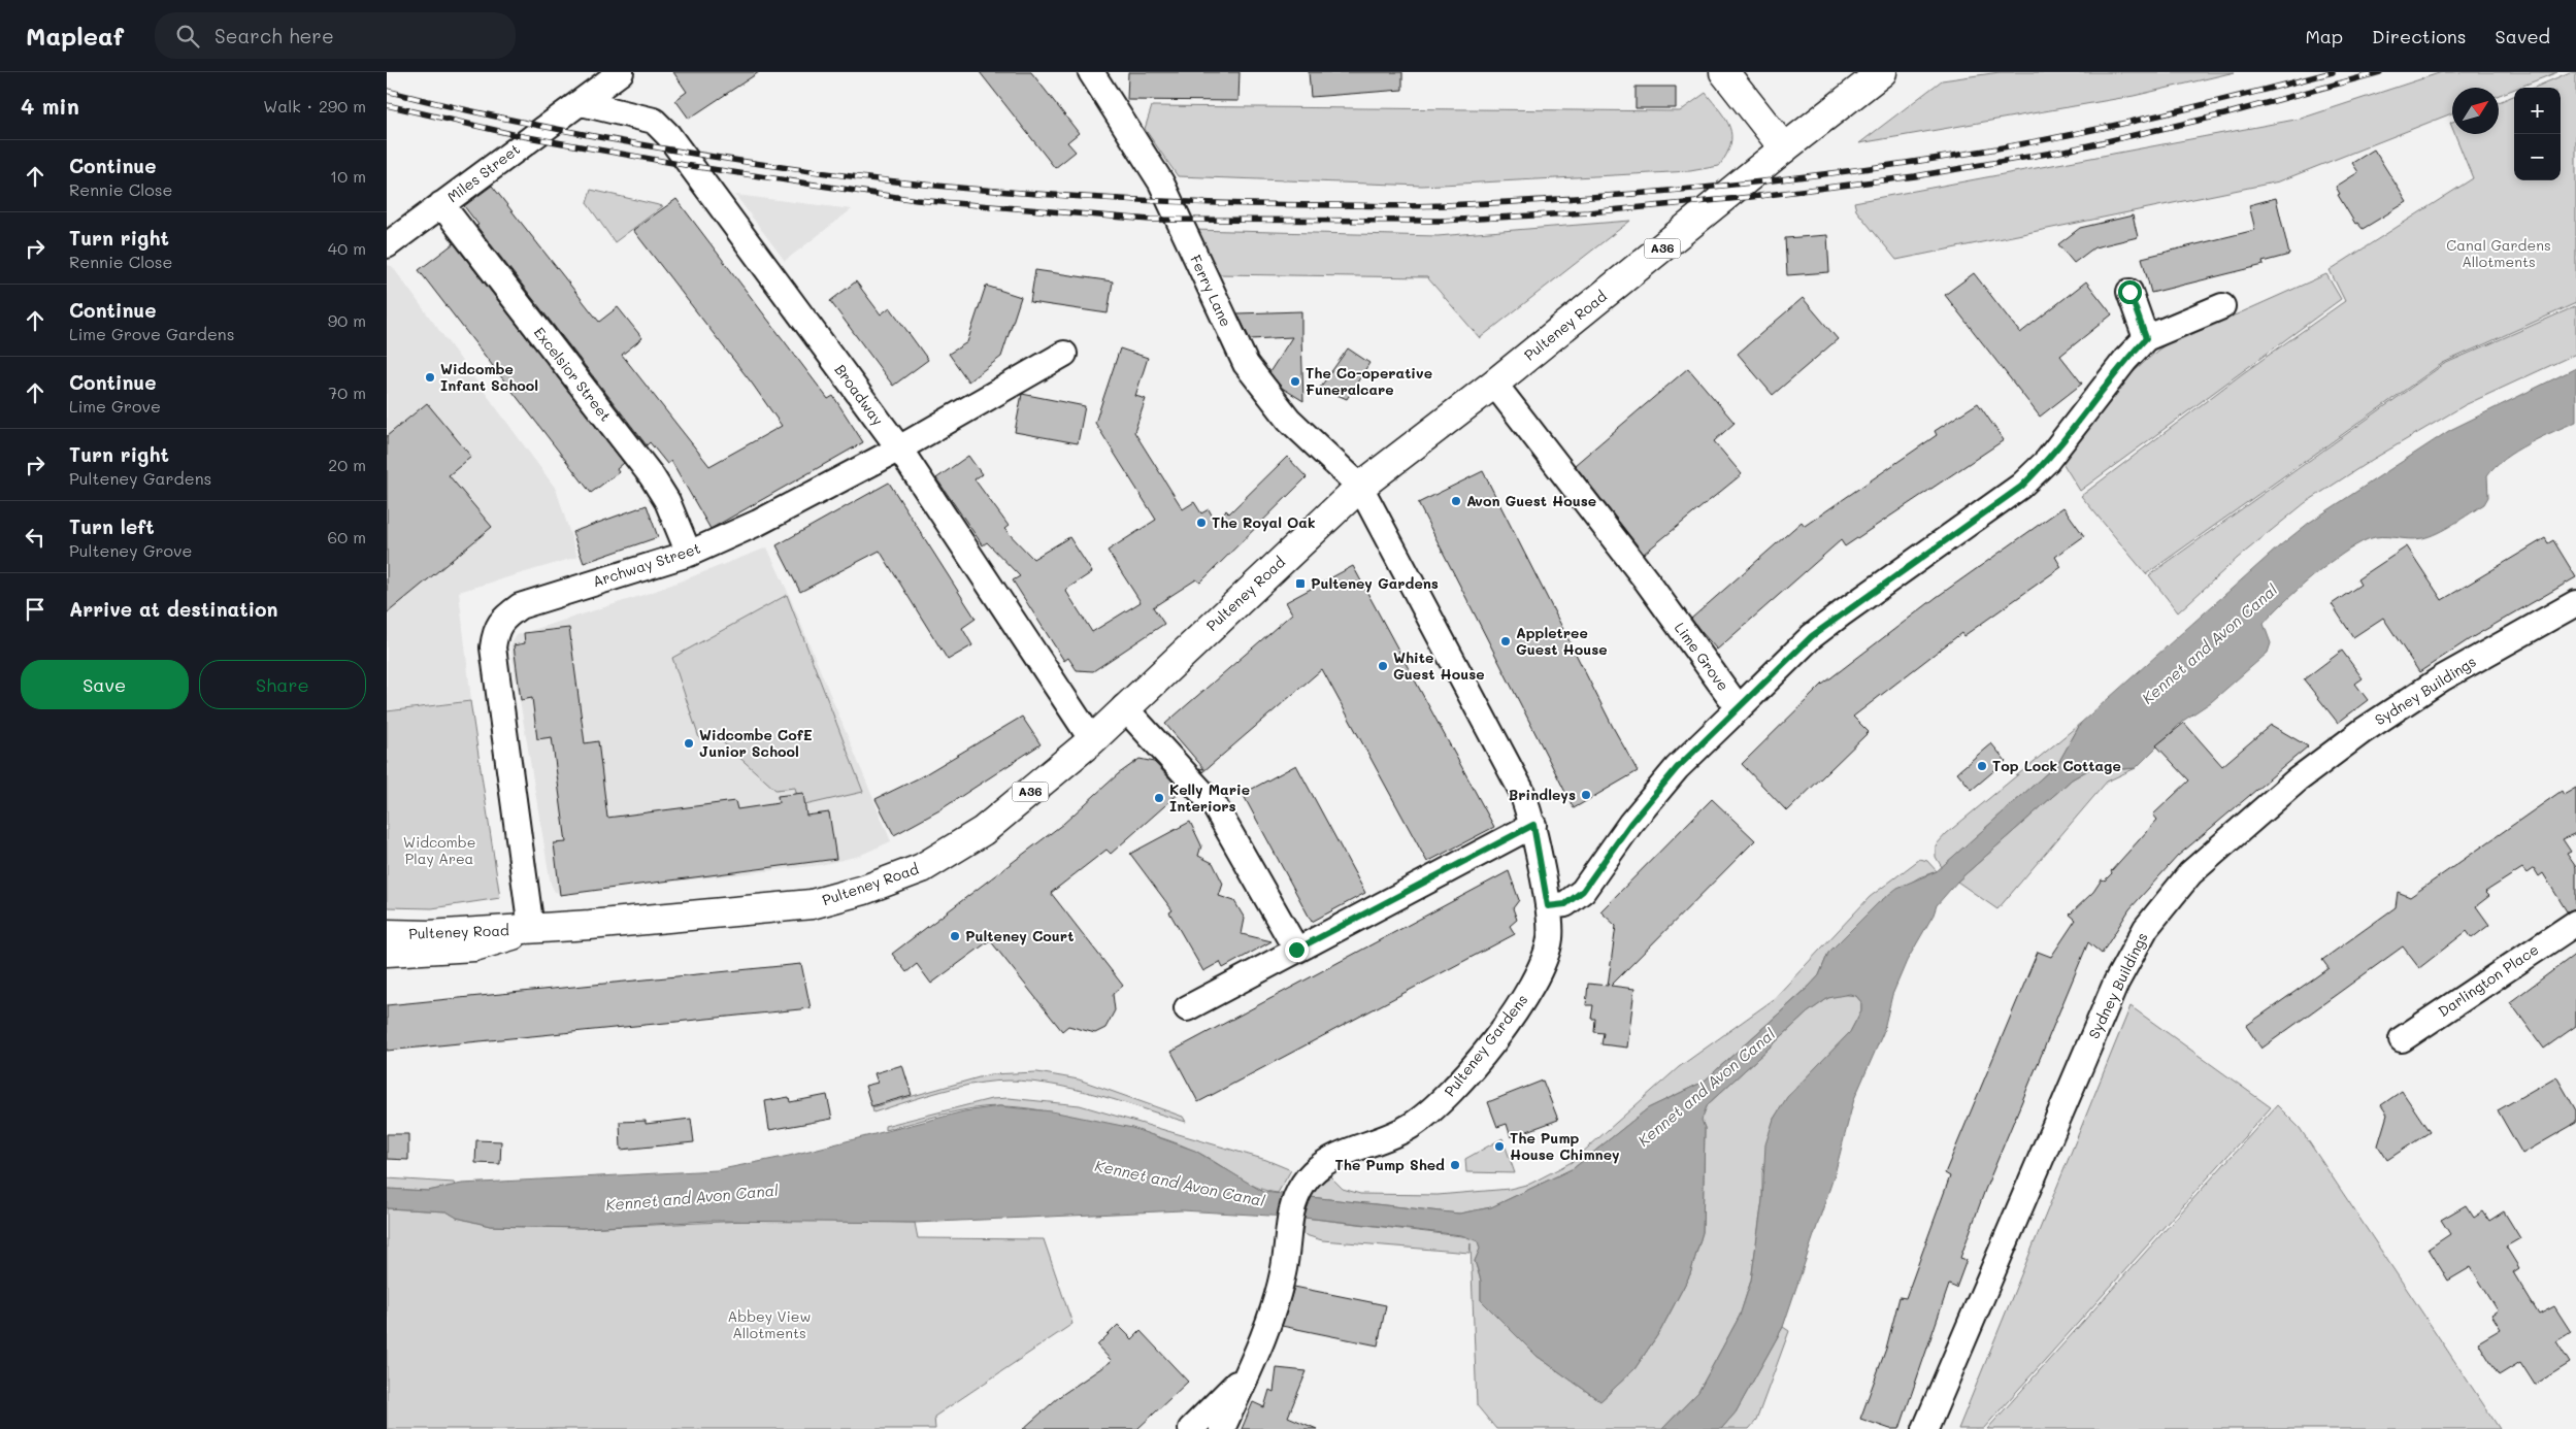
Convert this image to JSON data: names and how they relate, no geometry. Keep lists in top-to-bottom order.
{
  "streets": {
    "main road": ["A36", "Pulteney Road"],
    "street": [
      "Miles Street",
      "Ferry Lane",
      "Excelsior Street",
      "Broadway",
      "Archway Street",
      "Lime Grove",
      "Sydney Buildings",
      "Darlington Place",
      "Pulteney Gardens"
    ]
  },
  "crossings": [
    ["Miles Street", "Excelsior Street"],
    ["Miles Street", "Broadway"],
    ["Ferry Lane", "Pulteney Road"],
    ["Ferry Lane", "Pulteney Gardens"],
    ["Pulteney Road", "Broadway"],
    ["Pulteney Road", "Archway Street"],
    ["Pulteney Road", "Lime Grove"],
    ["Pulteney Road", "Pulteney Gardens"],
    ["Excelsior Street", "Archway Street"],
    ["Broadway", "Archway Street"]
  ],
  "water": ["Kennet and Avon Canal"],
  "parks": ["Canal Gardens Allotments", "Widcombe Play Area", "Abbey View Allotments"],
  "places": {
    "other": [
      "Widcombe Infant School",
      "The Co-operative Funeralcare",
      "Avon Guest House",
      "The Royal Oak",
      "Appletree Guest House",
      "White Guest House",
      "Widcombe CofE Junior School",
      "Top Lock Cottage",
      "Brindleys",
      "Kelly Marie Interiors",
      "Pulteney Court",
      "The Pump House Chimney",
      "The Pump Shed"
    ],
    "transit": ["Pulteney Gardens"]
  },
  "north": "top right",
  "page": {
    "header": "Mapleaf",
    "search": "Search here",
    "nav": ["Map", "Directions", "Saved"],
    "heading": ["4 min", "Walk · 290 m"],
    "map_buttons": ["+", "−"],
    "list": [
      ["Continue", "Rennie Close", "10 m"],
      ["Turn right", "Rennie Close", "40 m"],
      ["Continue", "Lime Grove Gardens", "90 m"],
      ["Continue", "Lime Grove", "70 m"],
      ["Turn right", "Pulteney Gardens", "20 m"],
      ["Turn left", "Pulteney Grove", "60 m"],
      "Arrive at destination"
    ],
    "buttons": ["Save", "Share"]
  }
}
